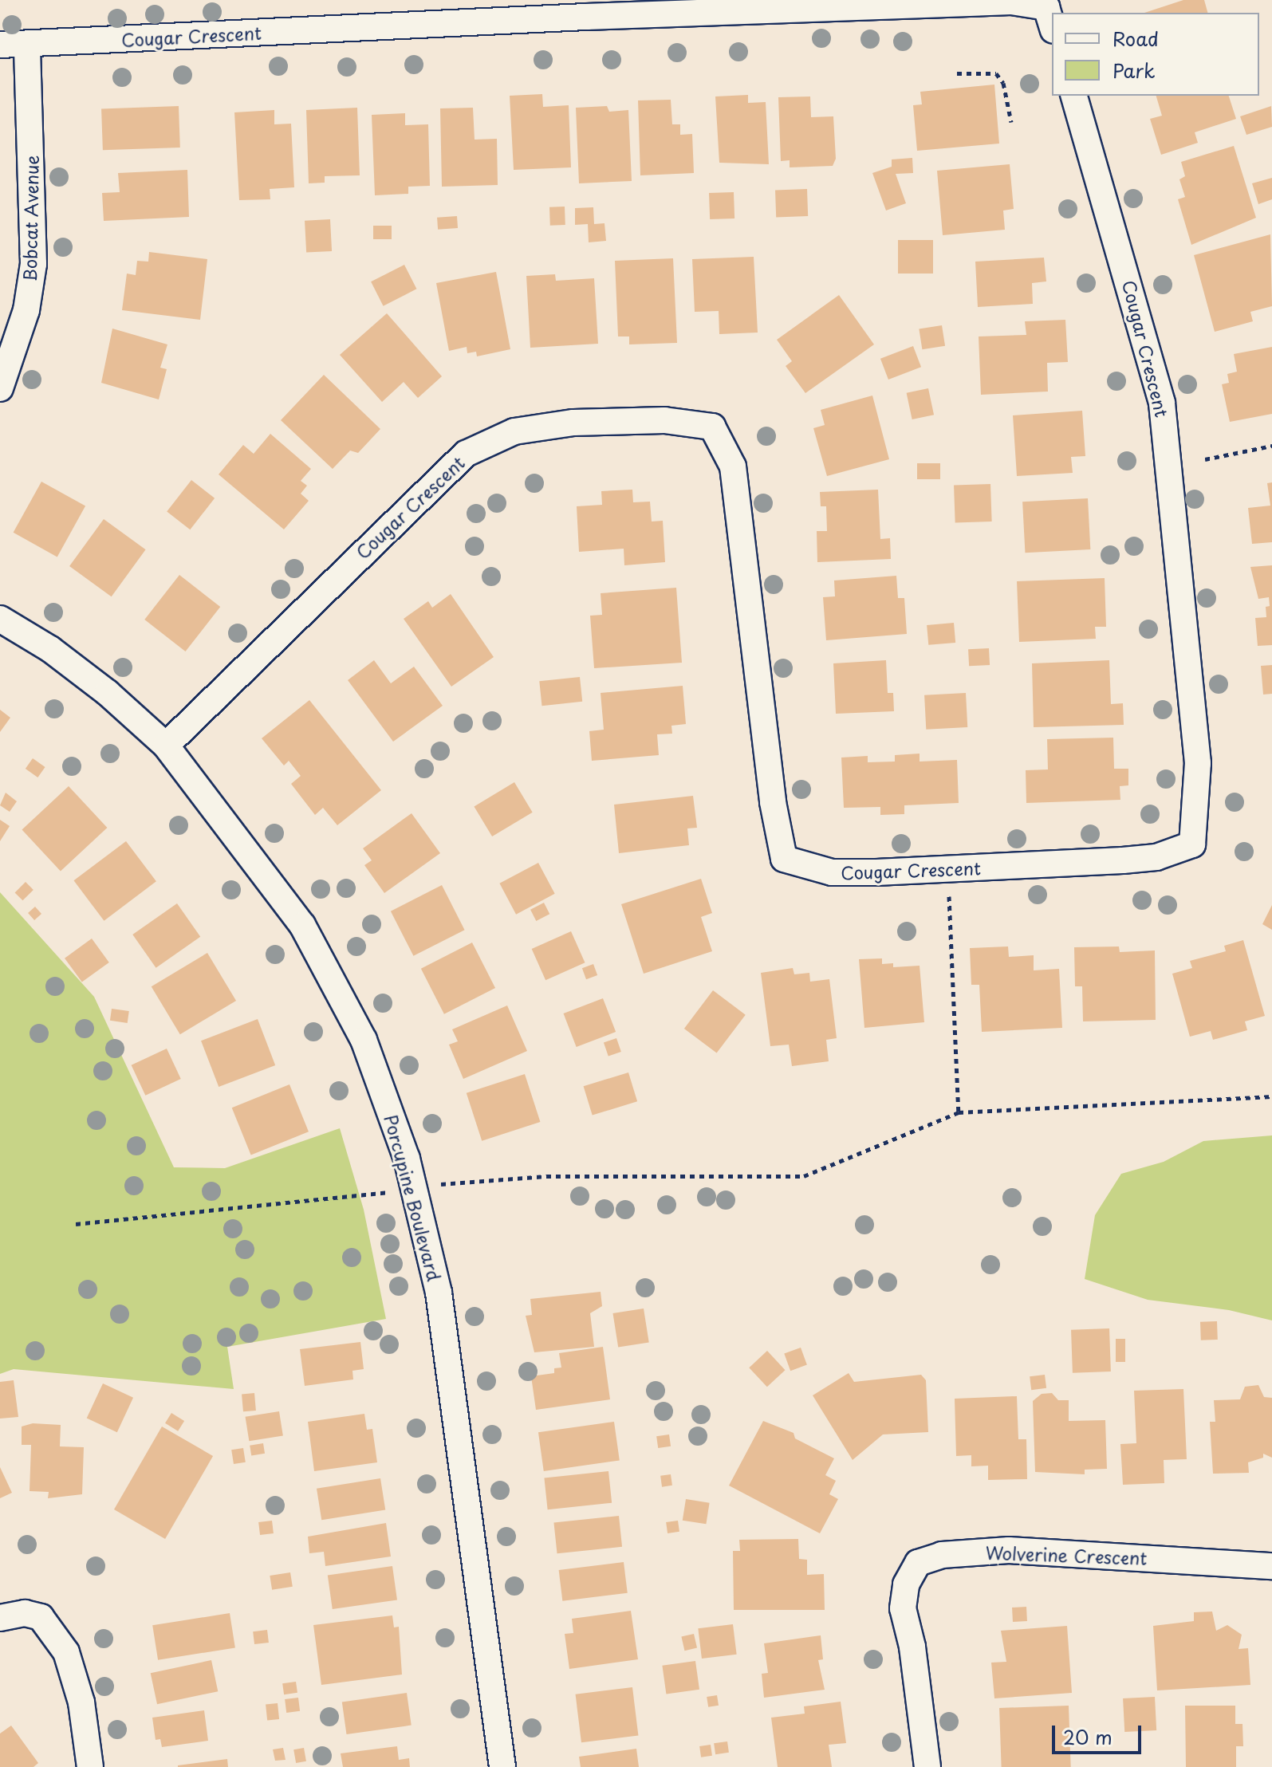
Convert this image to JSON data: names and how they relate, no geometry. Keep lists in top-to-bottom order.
{
  "streets": {
    "street": [
      "Cougar Crescent",
      "Bobcat Avenue",
      "Porcupine Boulevard",
      "Wolverine Crescent"
    ]
  },
  "crossings": [
    ["Cougar Crescent", "Bobcat Avenue"],
    ["Cougar Crescent", "Porcupine Boulevard"]
  ],
  "legend": ["Road", "Park"],
  "scale_bar": "20 m"
}
